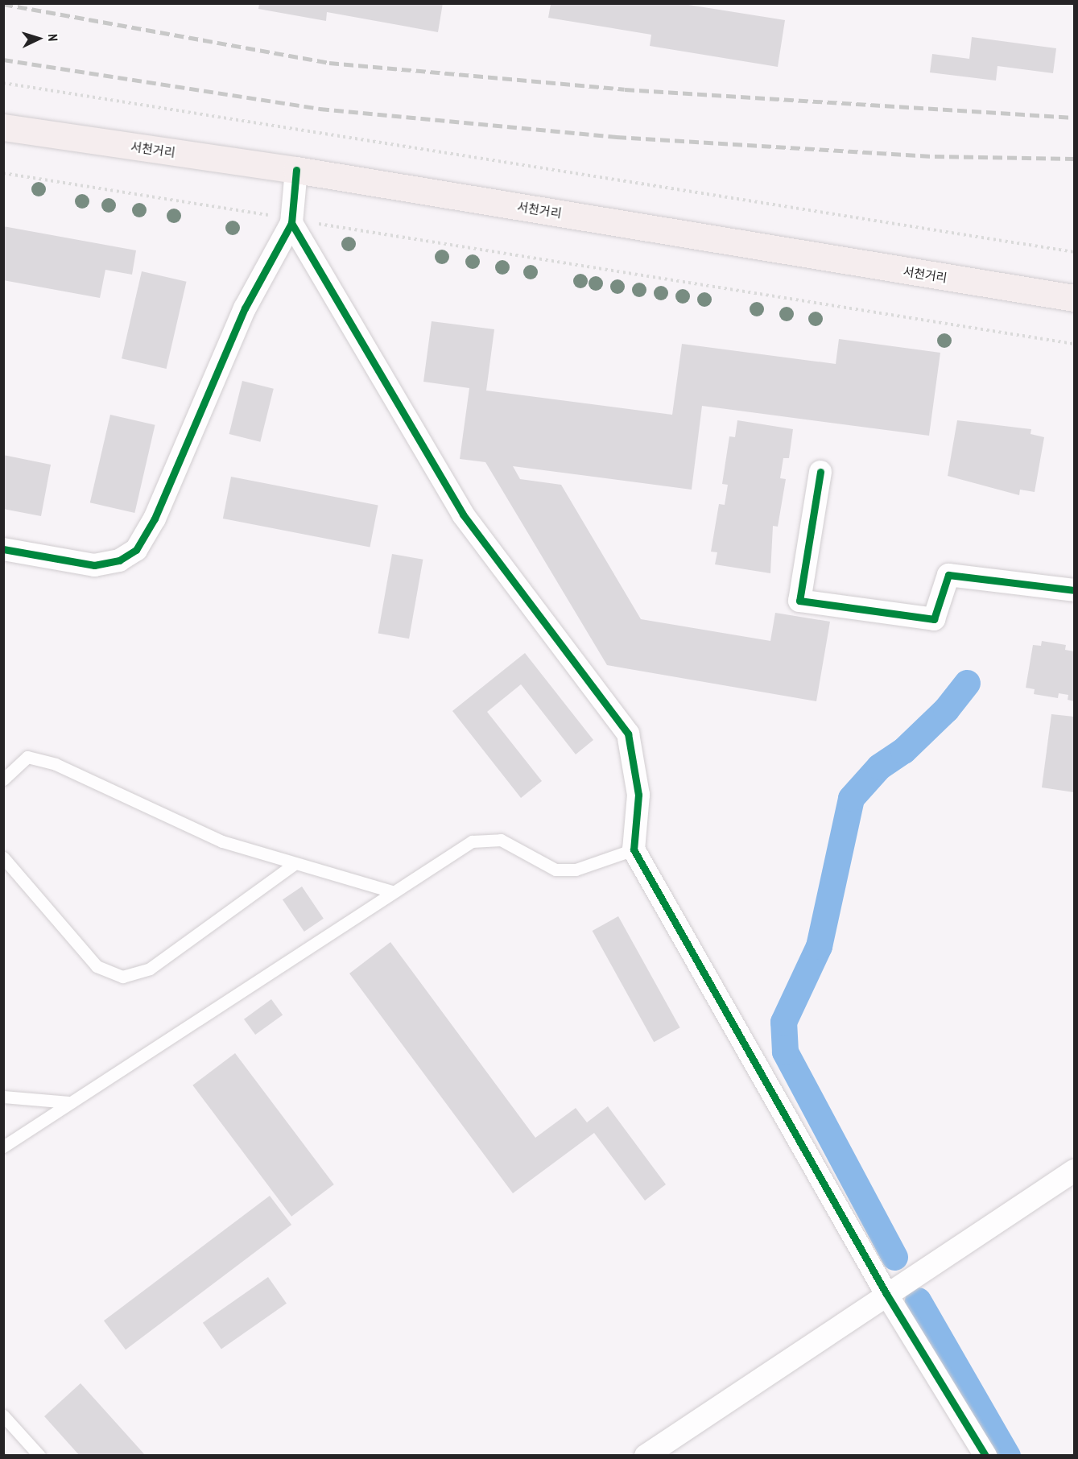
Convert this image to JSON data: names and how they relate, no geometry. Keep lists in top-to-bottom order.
{
  "streets": {
    "main road": ["서천거리"]
  },
  "north": "right"
}
